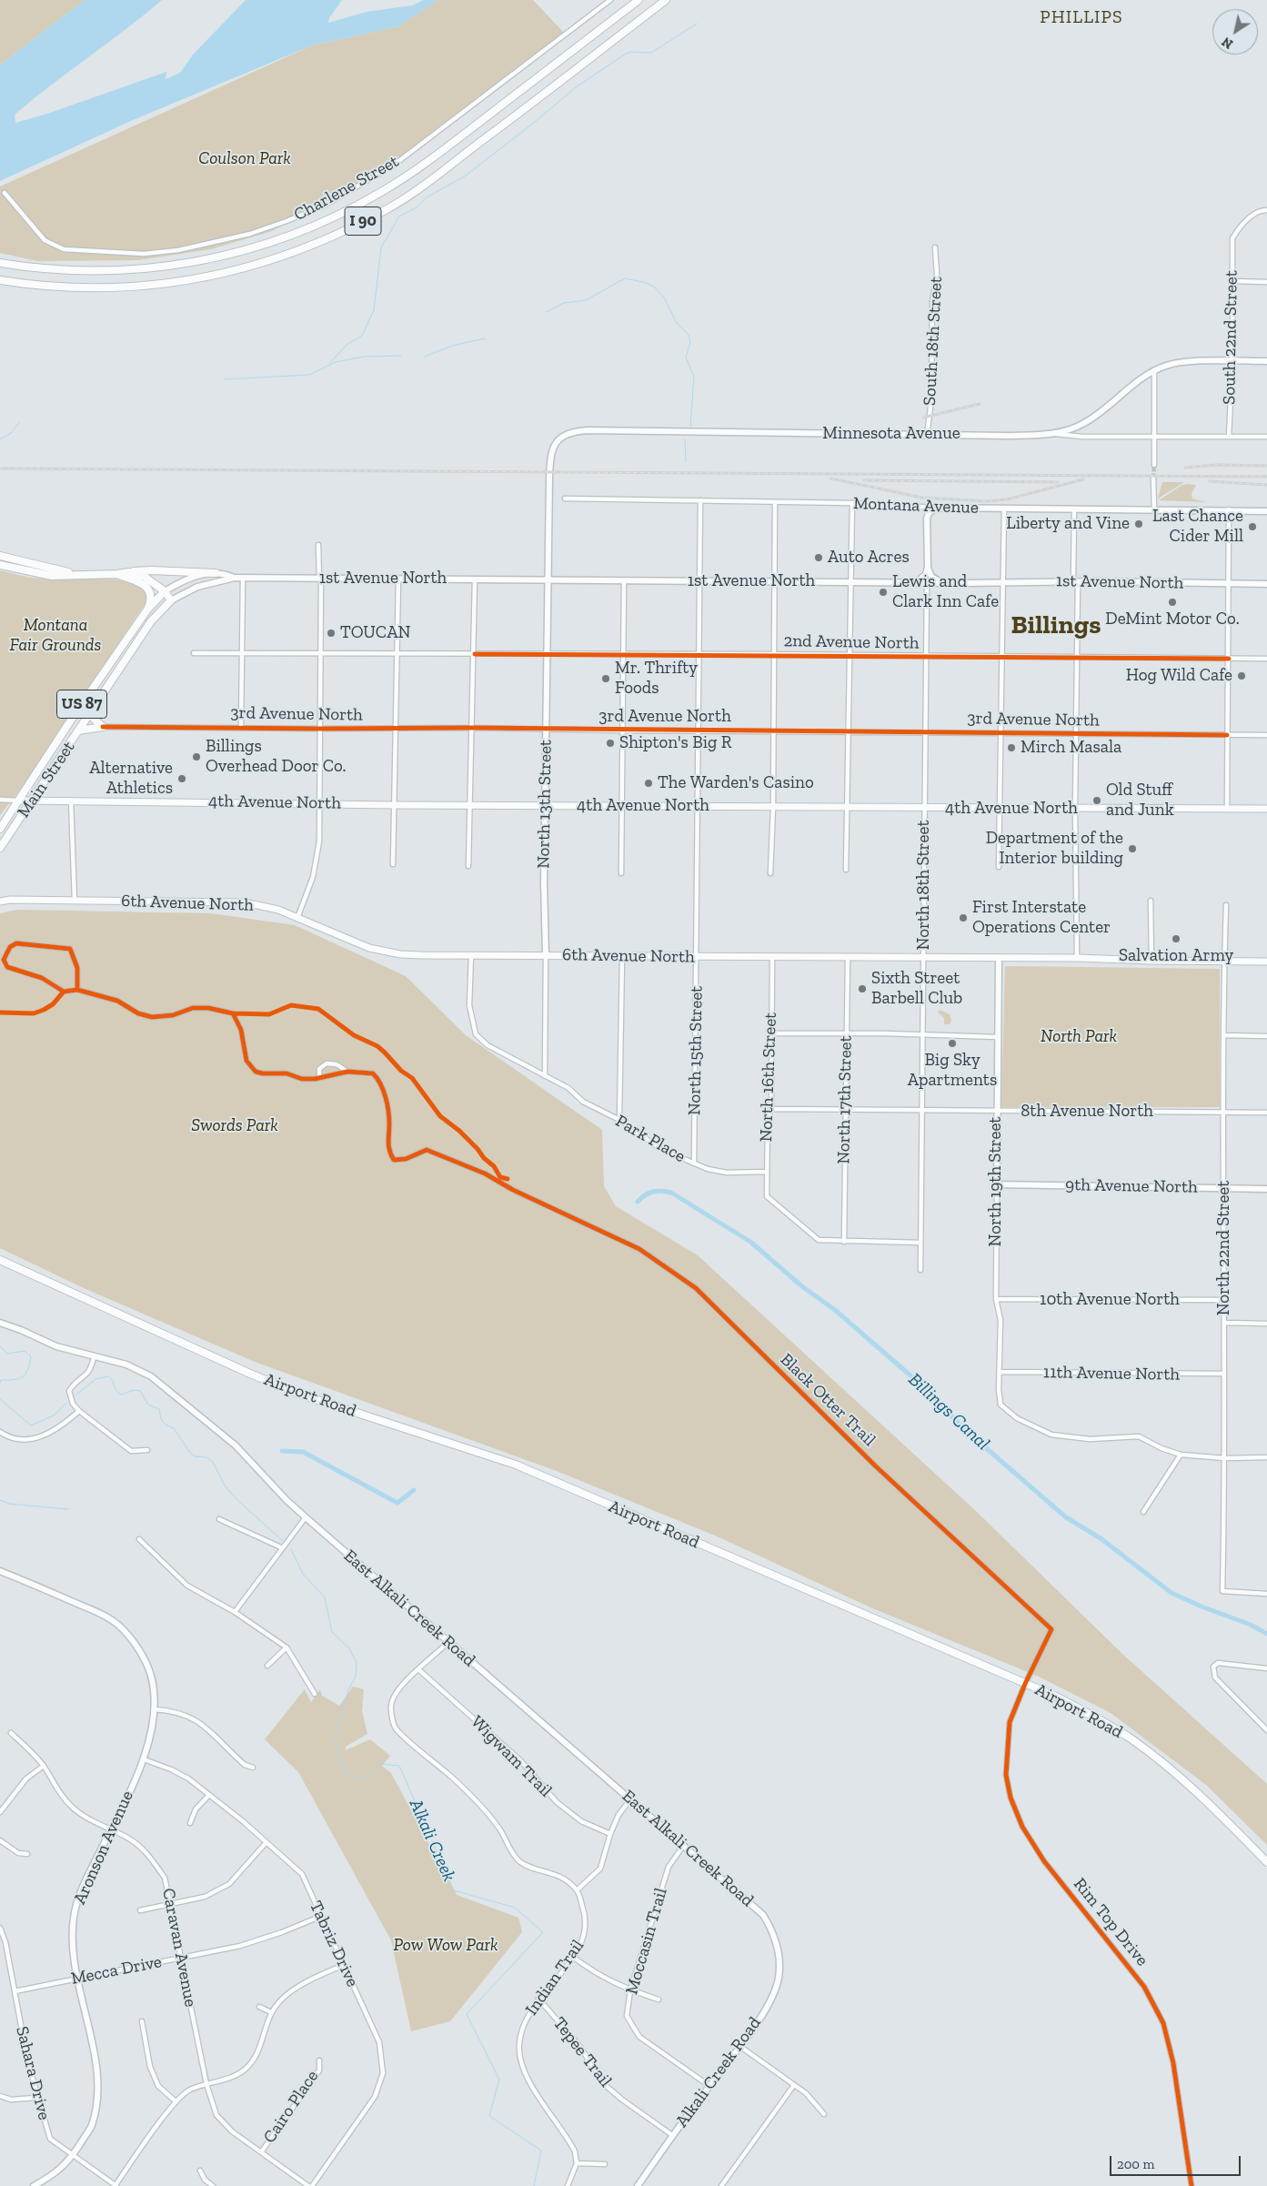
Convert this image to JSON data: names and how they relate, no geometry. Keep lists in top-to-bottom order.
{
  "streets": {
    "highway": [
      "I 90",
      "1st Avenue North",
      "US 87",
      "Main Street",
      "Airport Road"
    ],
    "main road": ["4th Avenue North", "6th Avenue North"],
    "street": [
      "Charlene Street",
      "South 22nd Street",
      "South 18th Street",
      "Minnesota Avenue",
      "Montana Avenue",
      "2nd Avenue North",
      "3rd Avenue North",
      "North 13th Street",
      "North 18th Street",
      "North 15th Street",
      "North 16th Street",
      "North 17th Street",
      "8th Avenue North",
      "Park Place",
      "North 19th Street",
      "9th Avenue North",
      "North 22nd Street",
      "10th Avenue North",
      "11th Avenue North",
      "Black Otter Trail",
      "East Alkali Creek Road",
      "Wigwam Trail",
      "Aronson Avenue",
      "Rim Top Drive",
      "Moccasin Trail",
      "Tabriz Drive",
      "Caravan Avenue",
      "Mecca Drive",
      "Indian Trail",
      "Tepee Trail",
      "Alkali Creek Road",
      "Sahara Drive",
      "Cairo Place"
    ]
  },
  "crossings": [
    ["South 22nd Street", "Minnesota Avenue"],
    ["South 18th Street", "Minnesota Avenue"],
    ["Minnesota Avenue", "North 13th Street"],
    ["Montana Avenue", "North 15th Street"],
    ["1st Avenue North", "Main Street"],
    ["1st Avenue North", "North 13th Street"],
    ["1st Avenue North", "North 18th Street"],
    ["1st Avenue North", "North 15th Street"],
    ["2nd Avenue North", "North 13th Street"],
    ["2nd Avenue North", "North 18th Street"],
    ["2nd Avenue North", "North 15th Street"],
    ["3rd Avenue North", "North 13th Street"],
    ["3rd Avenue North", "North 18th Street"],
    ["3rd Avenue North", "North 15th Street"],
    ["Main Street", "4th Avenue North"],
    ["4th Avenue North", "North 13th Street"],
    ["4th Avenue North", "North 18th Street"],
    ["4th Avenue North", "North 15th Street"],
    ["North 13th Street", "6th Avenue North"],
    ["North 13th Street", "Park Place"],
    ["North 18th Street", "6th Avenue North"],
    ["North 18th Street", "8th Avenue North"],
    ["6th Avenue North", "North 15th Street"],
    ["6th Avenue North", "North 16th Street"],
    ["6th Avenue North", "North 17th Street"],
    ["6th Avenue North", "Park Place"],
    ["6th Avenue North", "North 19th Street"],
    ["6th Avenue North", "North 22nd Street"],
    ["North 15th Street", "Park Place"],
    ["North 16th Street", "North 17th Street"],
    ["North 16th Street", "8th Avenue North"],
    ["North 16th Street", "Park Place"],
    ["North 17th Street", "8th Avenue North"],
    ["8th Avenue North", "North 19th Street"],
    ["8th Avenue North", "North 22nd Street"],
    ["North 19th Street", "9th Avenue North"],
    ["North 19th Street", "10th Avenue North"],
    ["North 19th Street", "11th Avenue North"],
    ["9th Avenue North", "North 22nd Street"],
    ["North 22nd Street", "10th Avenue North"],
    ["North 22nd Street", "11th Avenue North"],
    ["Airport Road", "Black Otter Trail"],
    ["Airport Road", "Rim Top Drive"],
    ["Black Otter Trail", "Rim Top Drive"],
    ["East Alkali Creek Road", "Moccasin Trail"],
    ["East Alkali Creek Road", "Alkali Creek Road"],
    ["Aronson Avenue", "Tabriz Drive"],
    ["Aronson Avenue", "Caravan Avenue"],
    ["Aronson Avenue", "Mecca Drive"],
    ["Aronson Avenue", "Sahara Drive"],
    ["Moccasin Trail", "Alkali Creek Road"],
    ["Tabriz Drive", "Caravan Avenue"],
    ["Tabriz Drive", "Mecca Drive"],
    ["Caravan Avenue", "Mecca Drive"],
    ["Caravan Avenue", "Cairo Place"],
    ["Mecca Drive", "Sahara Drive"],
    ["Indian Trail", "Tepee Trail"],
    ["Tepee Trail", "Alkali Creek Road"]
  ],
  "districts": ["PHILLIPS", "Billings"],
  "water": ["Billings Canal", "Alkali Creek"],
  "parks": [
    "Coulson Park",
    "Montana Fair Grounds",
    "North Park",
    "Swords Park",
    "Pow Wow Park"
  ],
  "places": [
    "Liberty and Vine",
    "Last Chance Cider Mill",
    "Auto Acres",
    "Lewis and Clark Inn Cafe",
    "DeMint Motor Co.",
    "TOUCAN",
    "Hog Wild Cafe",
    "Mr. Thrifty Foods",
    "Shipton's Big R",
    "Mirch Masala",
    "Billings Overhead Door Co.",
    "Alternative Athletics",
    "The Warden's Casino",
    "Old Stuff and Junk",
    "Department of the Interior building",
    "First Interstate Operations Center",
    "Salvation Army",
    "Sixth Street Barbell Club",
    "Big Sky Apartments"
  ],
  "scale_bar": "200 m",
  "north": "bottom left"
}
